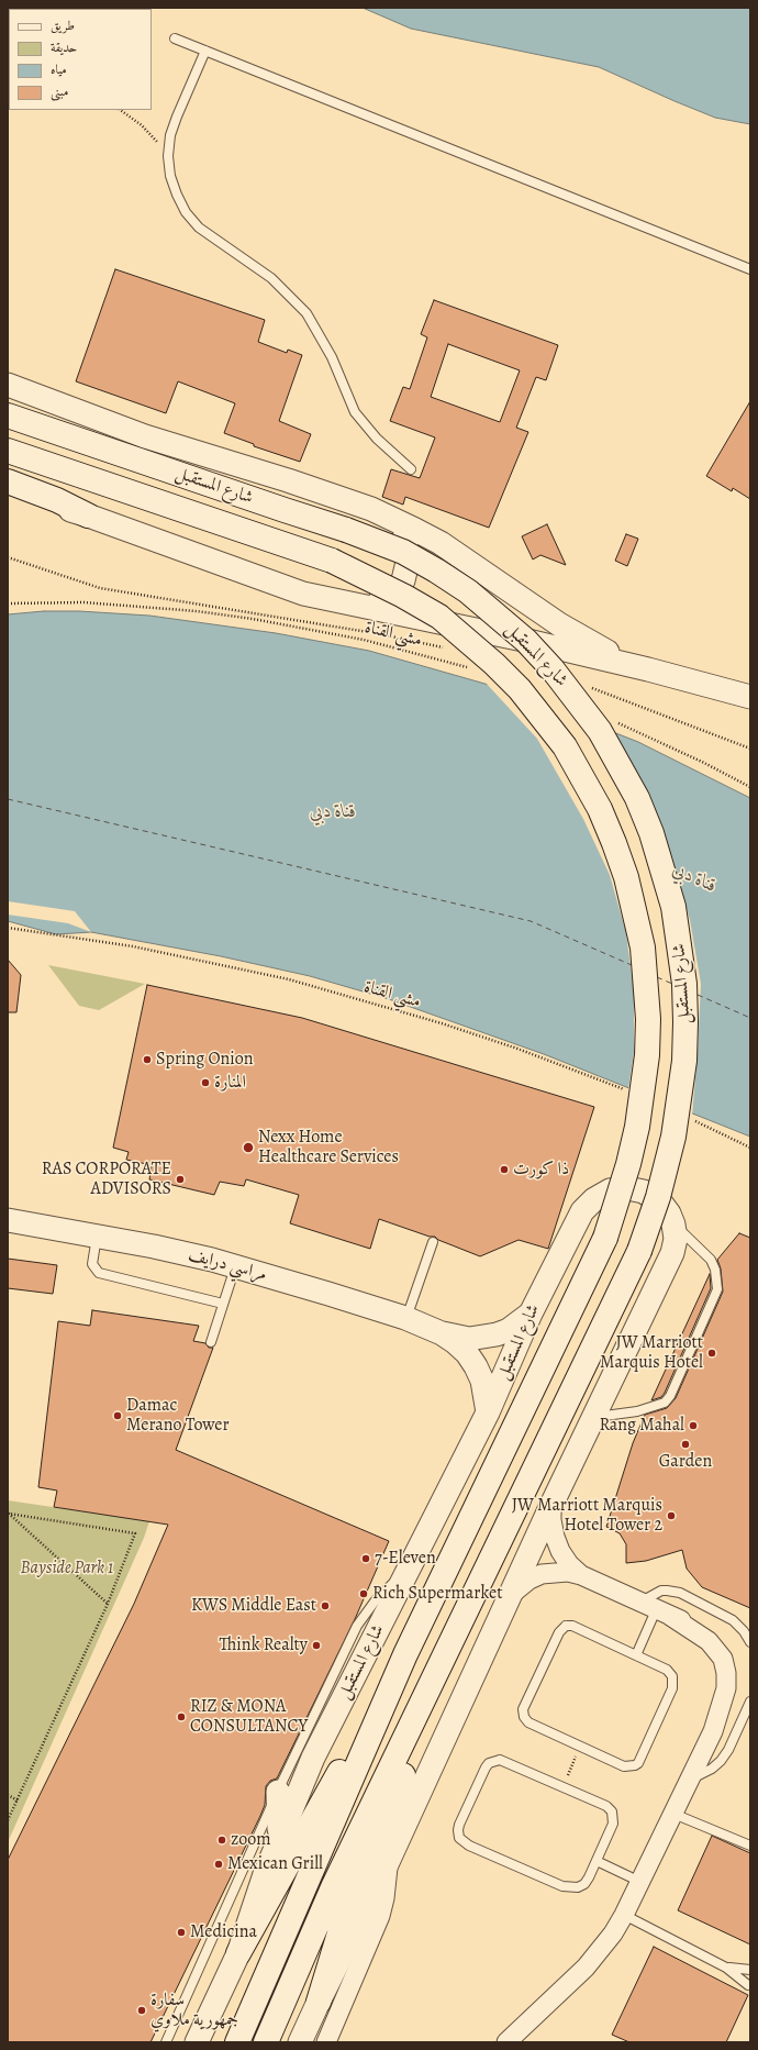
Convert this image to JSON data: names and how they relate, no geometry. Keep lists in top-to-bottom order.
{
  "streets": {
    "main road": ["شارع المستقبل"],
    "street": ["مراسي درايف"],
    "path": ["مشي القناة"]
  },
  "crossings": [
    ["شارع المستقبل", "مراسي درايف"]
  ],
  "water": ["قناة دبي"],
  "parks": ["Bayside Park 1"],
  "places": [
    "Spring Onion",
    "المنارة",
    "Nexx Home Healthcare Services",
    "ذا كورت",
    "RAS CORPORATE ADVISORS",
    "JW Marriott Marquis Hotel",
    "Damac Merano Tower",
    "Rang Mahal",
    "Garden",
    "JW Marriott Marquis Hotel Tower 2",
    "7-Eleven",
    "Rich Supermarket",
    "KWS Middle East",
    "Think Realty",
    "RIZ & MONA CONSULTANCY",
    "zoom",
    "Mexican Grill",
    "Medicina",
    "سفارة جمهورية ملاوي"
  ],
  "legend": [
    "طريق",
    "حديقة",
    "مياه",
    "مبنى"
  ]
}
